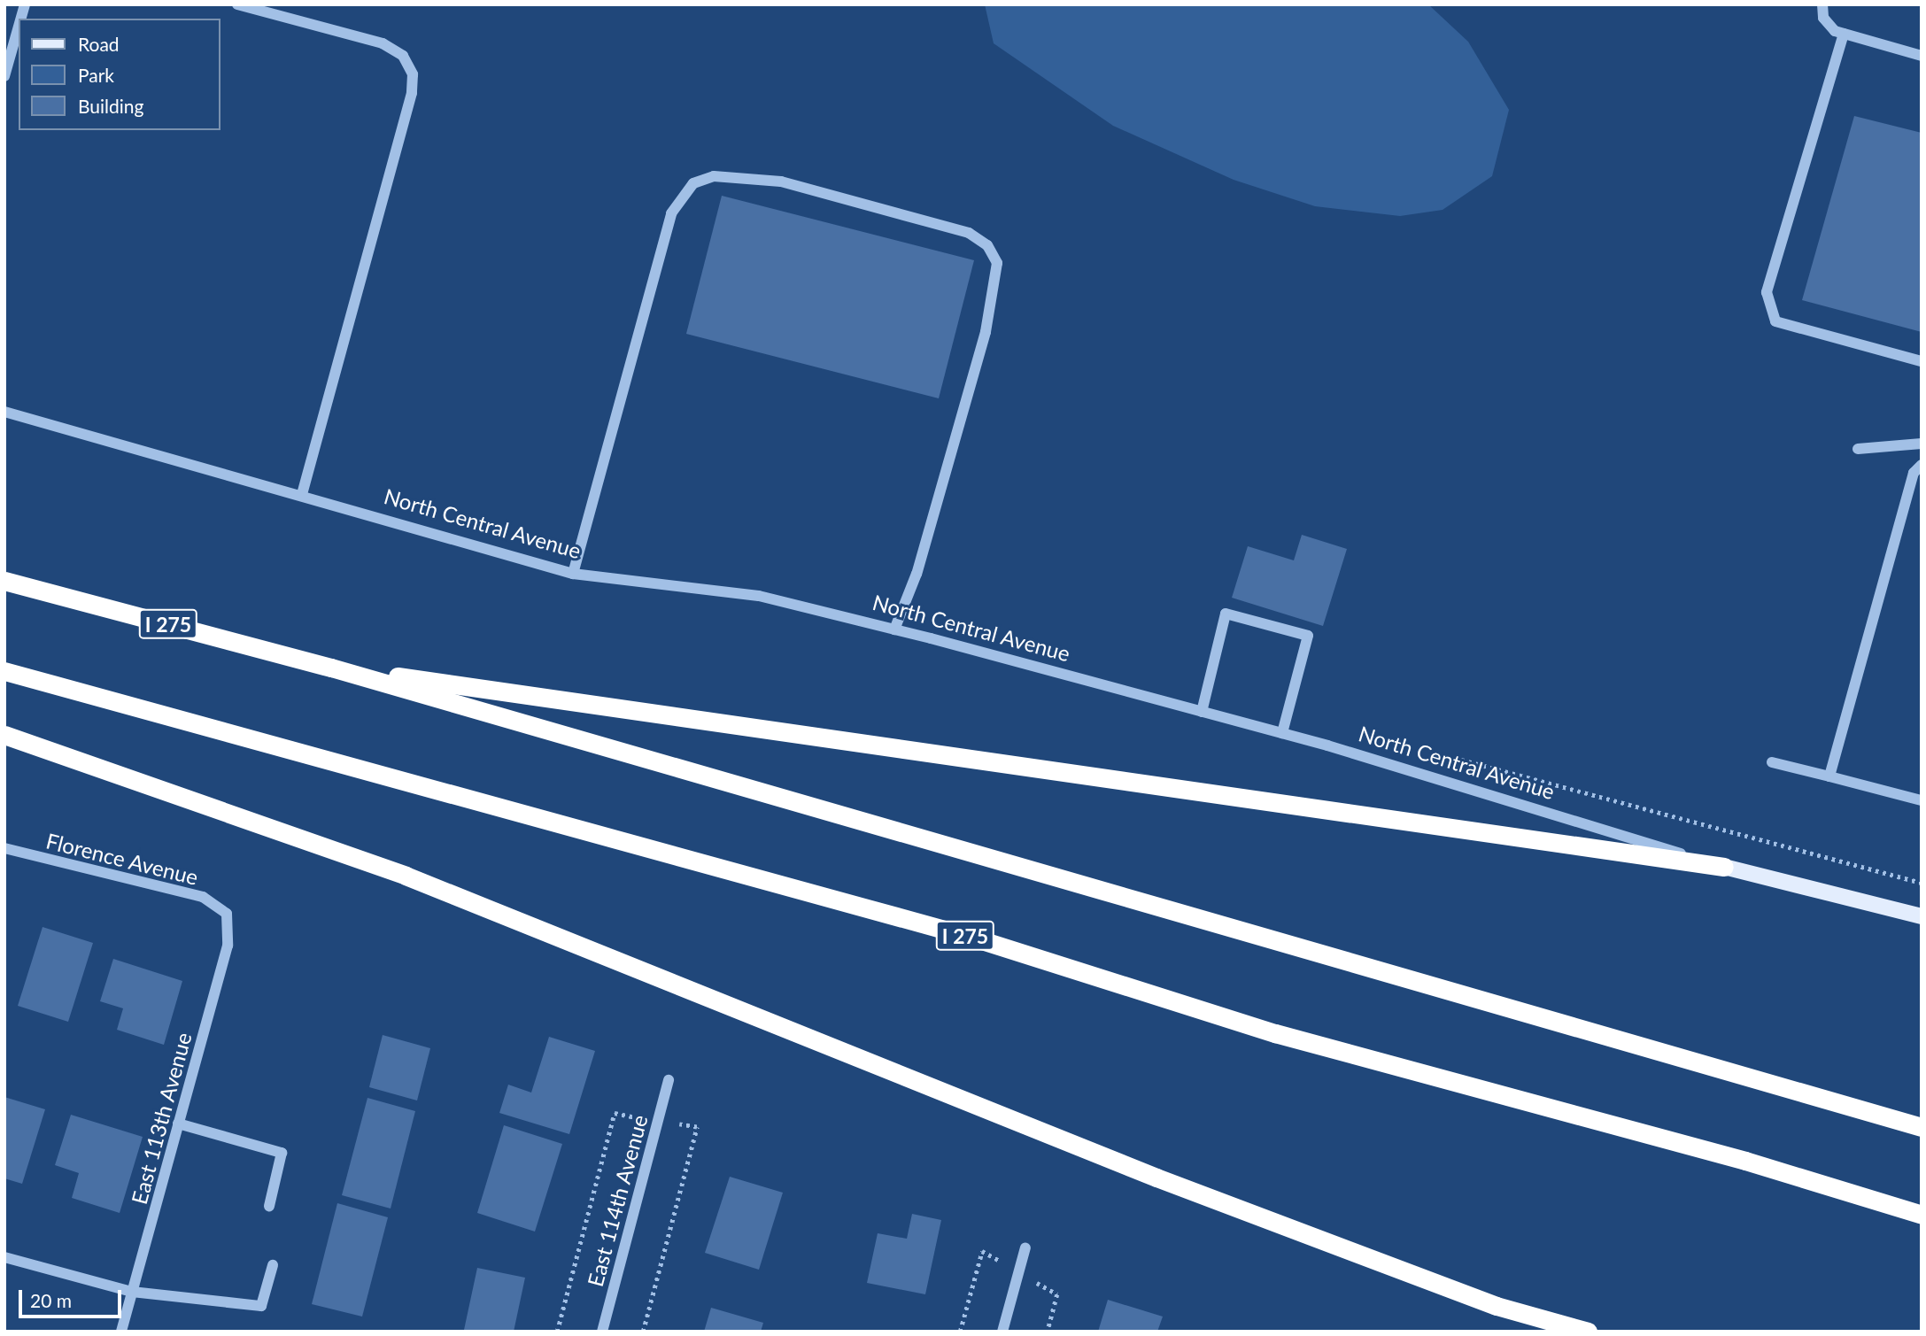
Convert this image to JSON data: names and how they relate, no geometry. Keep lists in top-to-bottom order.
{
  "streets": {
    "highway": ["I 275"],
    "main road": ["North Central Avenue"],
    "street": ["Florence Avenue", "East 113th Avenue", "East 114th Avenue"]
  },
  "crossings": [
    ["Florence Avenue", "East 113th Avenue"]
  ],
  "legend": ["Road", "Park", "Building"],
  "scale_bar": "20 m"
}
